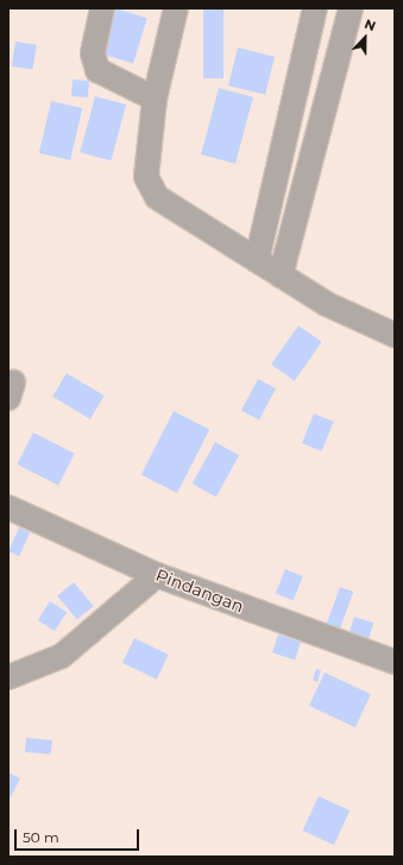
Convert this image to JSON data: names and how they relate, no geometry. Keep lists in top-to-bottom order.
{
  "streets": {
    "street": ["Pindangan"]
  },
  "scale_bar": "50 m",
  "north": "top"
}
